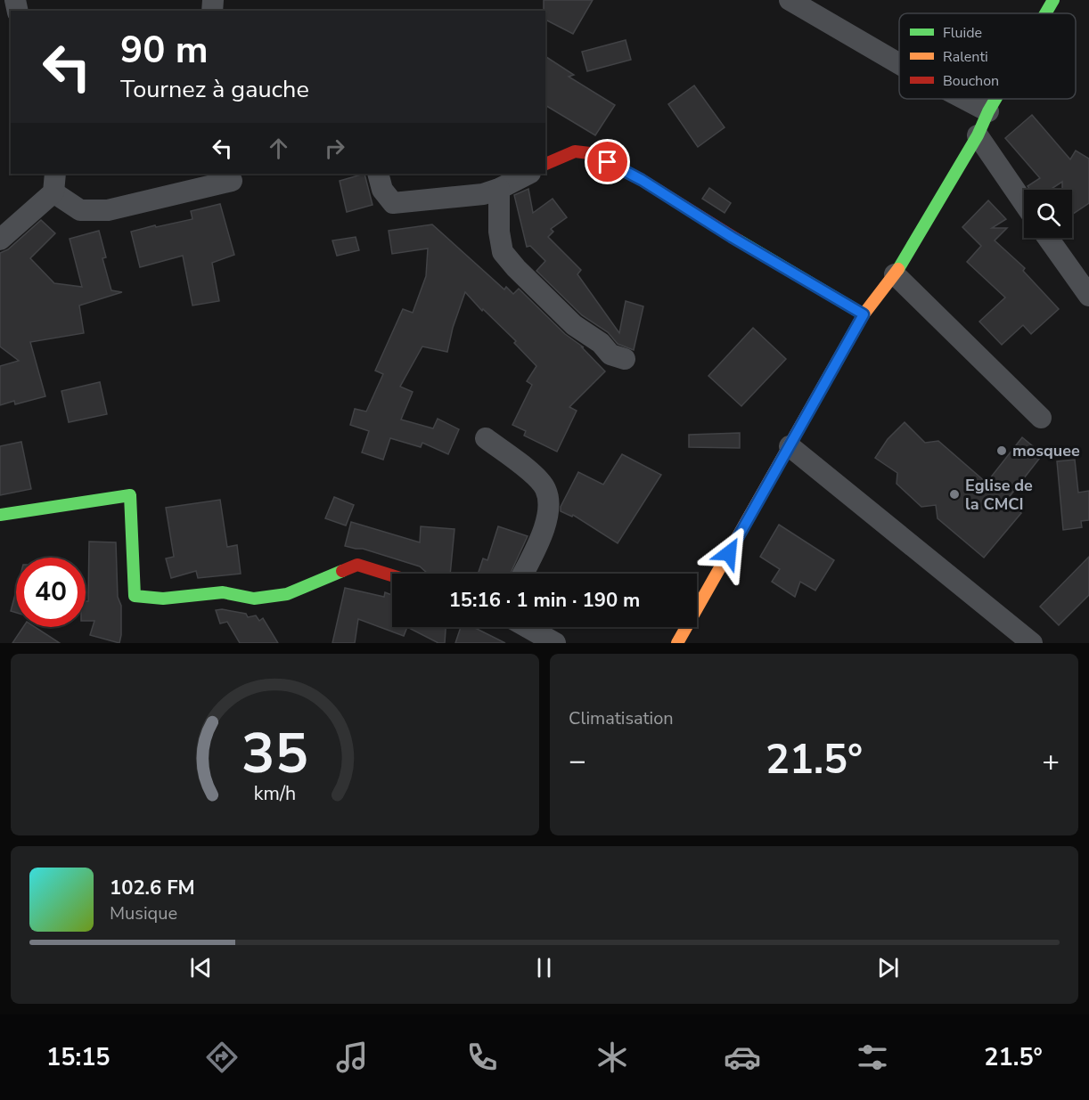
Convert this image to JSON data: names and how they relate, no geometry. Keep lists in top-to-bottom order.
{
  "places": ["mosquee", "Eglise de la CMCI"],
  "legend": ["Fluide", "Ralenti", "Bouchon"],
  "page": {
    "turn": ["90 m", "Tournez à gauche"],
    "limit": "40",
    "trip": "15:16 · 1 min · 190 m",
    "tile": "Climatisation",
    "heat": ["−", "21.5°", "+"],
    "song": ["102.6 FM", "Musique"],
    "tabs": ["15:15", "21.5°"],
    "gauge": ["35", "km/h"]
  }
}
